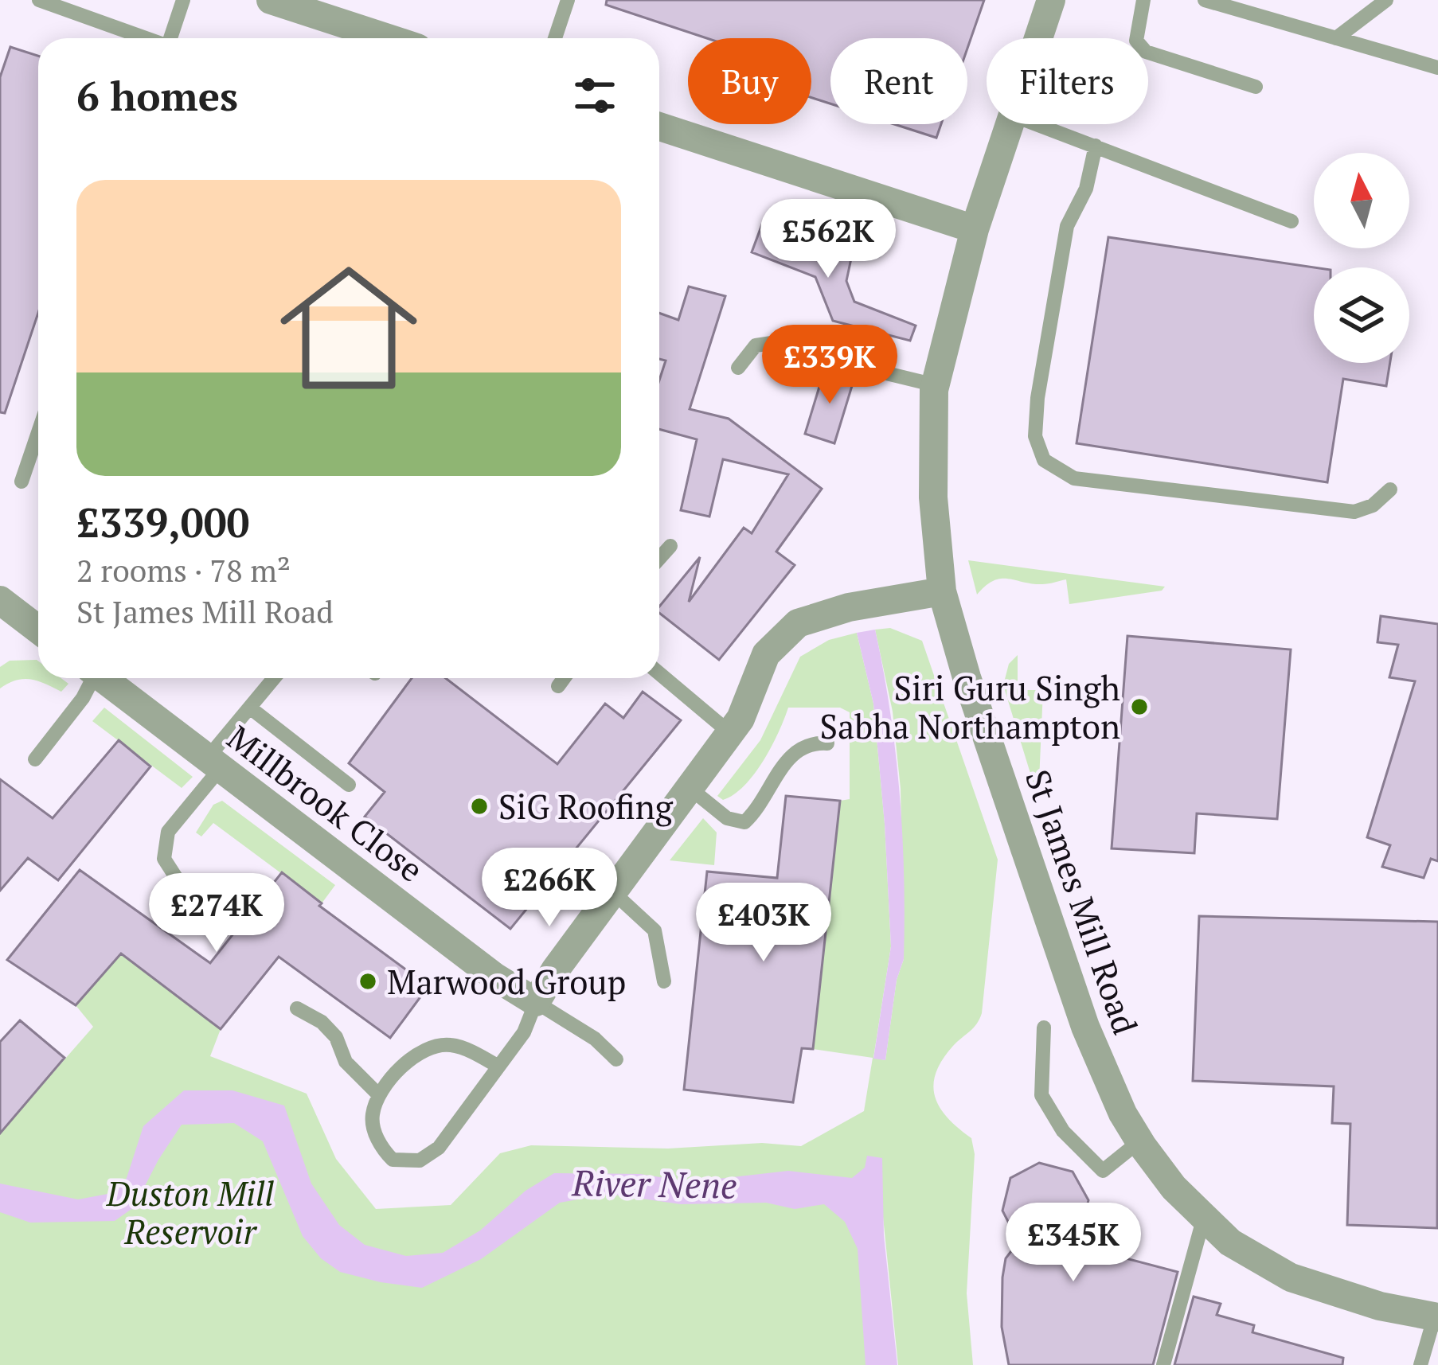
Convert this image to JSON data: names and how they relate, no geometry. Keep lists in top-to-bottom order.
{
  "streets": {
    "street": ["Millbrook Close", "St James Mill Road"]
  },
  "water": ["River Nene"],
  "parks": ["Duston Mill Reservoir"],
  "places": ["Siri Guru Singh Sabha Northampton", "SiG Roofing", "Marwood Group"],
  "north": "top",
  "page": {
    "chip": ["Buy", "Rent", "Filters"],
    "heading": "6 homes",
    "list": [
      {
        "name": "£339,000",
        "note": "2 rooms · 78 m² · St James Mill Road"
      }
    ],
    "price": [
      "£562K",
      "£339K",
      "£266K",
      "£274K",
      "£403K",
      "£345K"
    ]
  }
}
